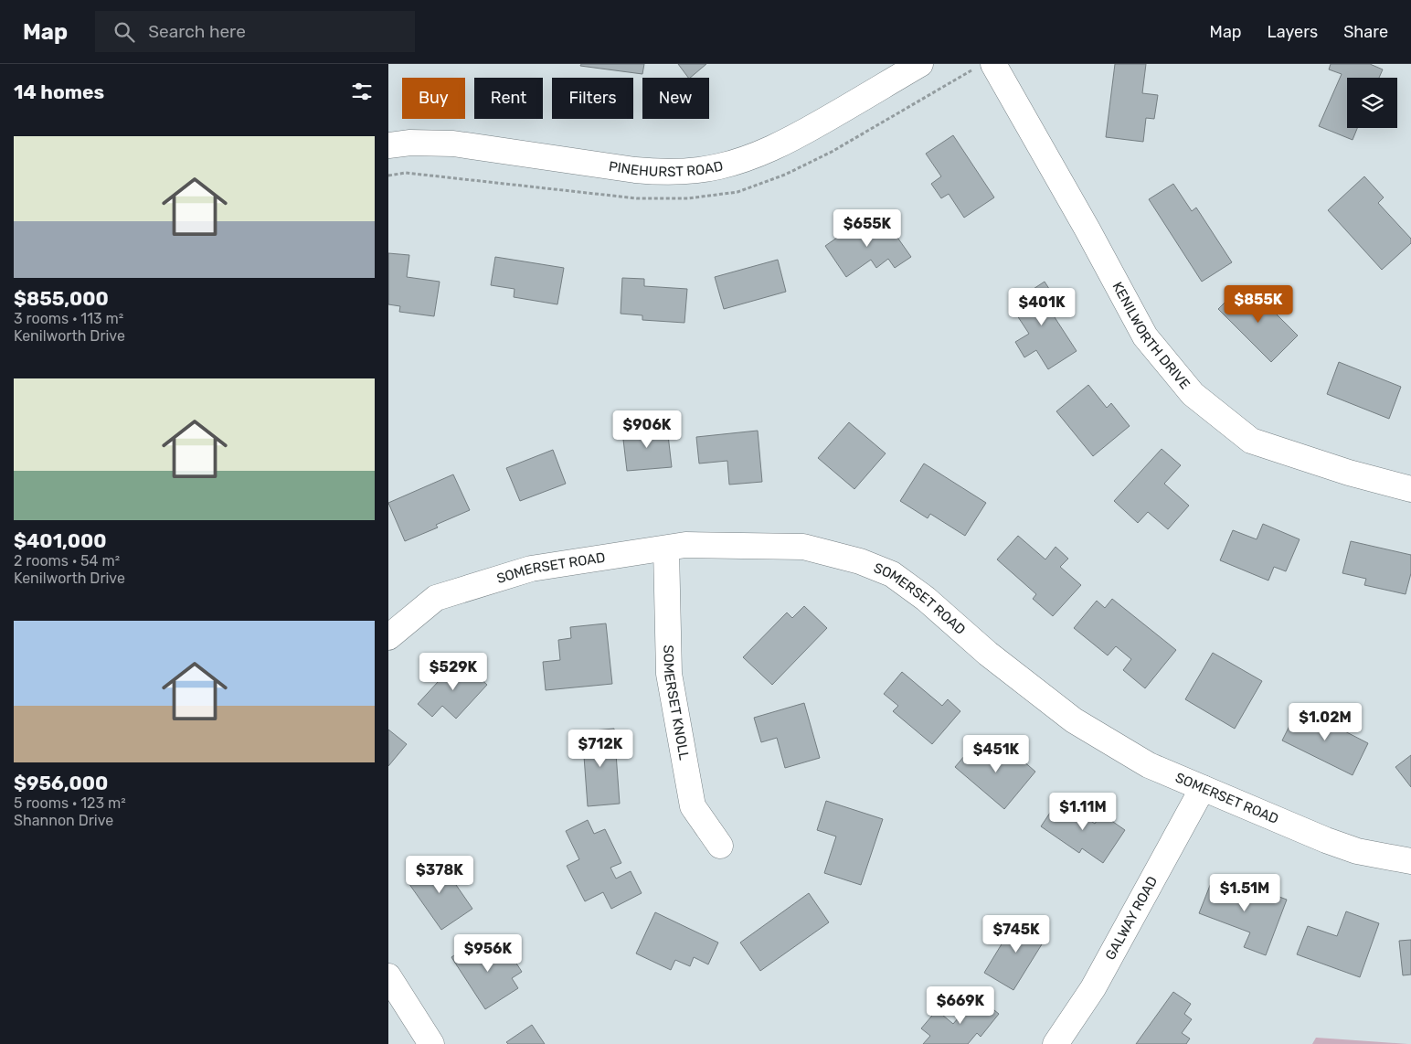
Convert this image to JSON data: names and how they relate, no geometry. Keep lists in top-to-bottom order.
{
  "streets": {
    "street": [
      "PINEHURST ROAD",
      "KENILWORTH DRIVE",
      "SOMERSET ROAD",
      "SOMERSET KNOLL",
      "GALWAY ROAD"
    ]
  },
  "crossings": [
    ["SOMERSET ROAD", "SOMERSET KNOLL"],
    ["SOMERSET ROAD", "GALWAY ROAD"]
  ],
  "page": {
    "header": "Map",
    "search": "Search here",
    "nav": ["Map", "Layers", "Share"],
    "heading": "14 homes",
    "chip": [
      "Buy",
      "Rent",
      "Filters",
      "New"
    ],
    "list": [
      {
        "name": "$855,000",
        "note": "3 rooms · 113 m² · Kenilworth Drive"
      },
      {
        "name": "$401,000",
        "note": "2 rooms · 54 m² · Kenilworth Drive"
      },
      {
        "name": "$956,000",
        "note": "5 rooms · 123 m² · Shannon Drive"
      }
    ],
    "price": [
      "$655K",
      "$855K",
      "$401K",
      "$906K",
      "$529K",
      "$1.02M",
      "$712K",
      "$451K",
      "$1.11M",
      "$378K",
      "$1.51M",
      "$745K",
      "$956K",
      "$669K"
    ]
  }
}
